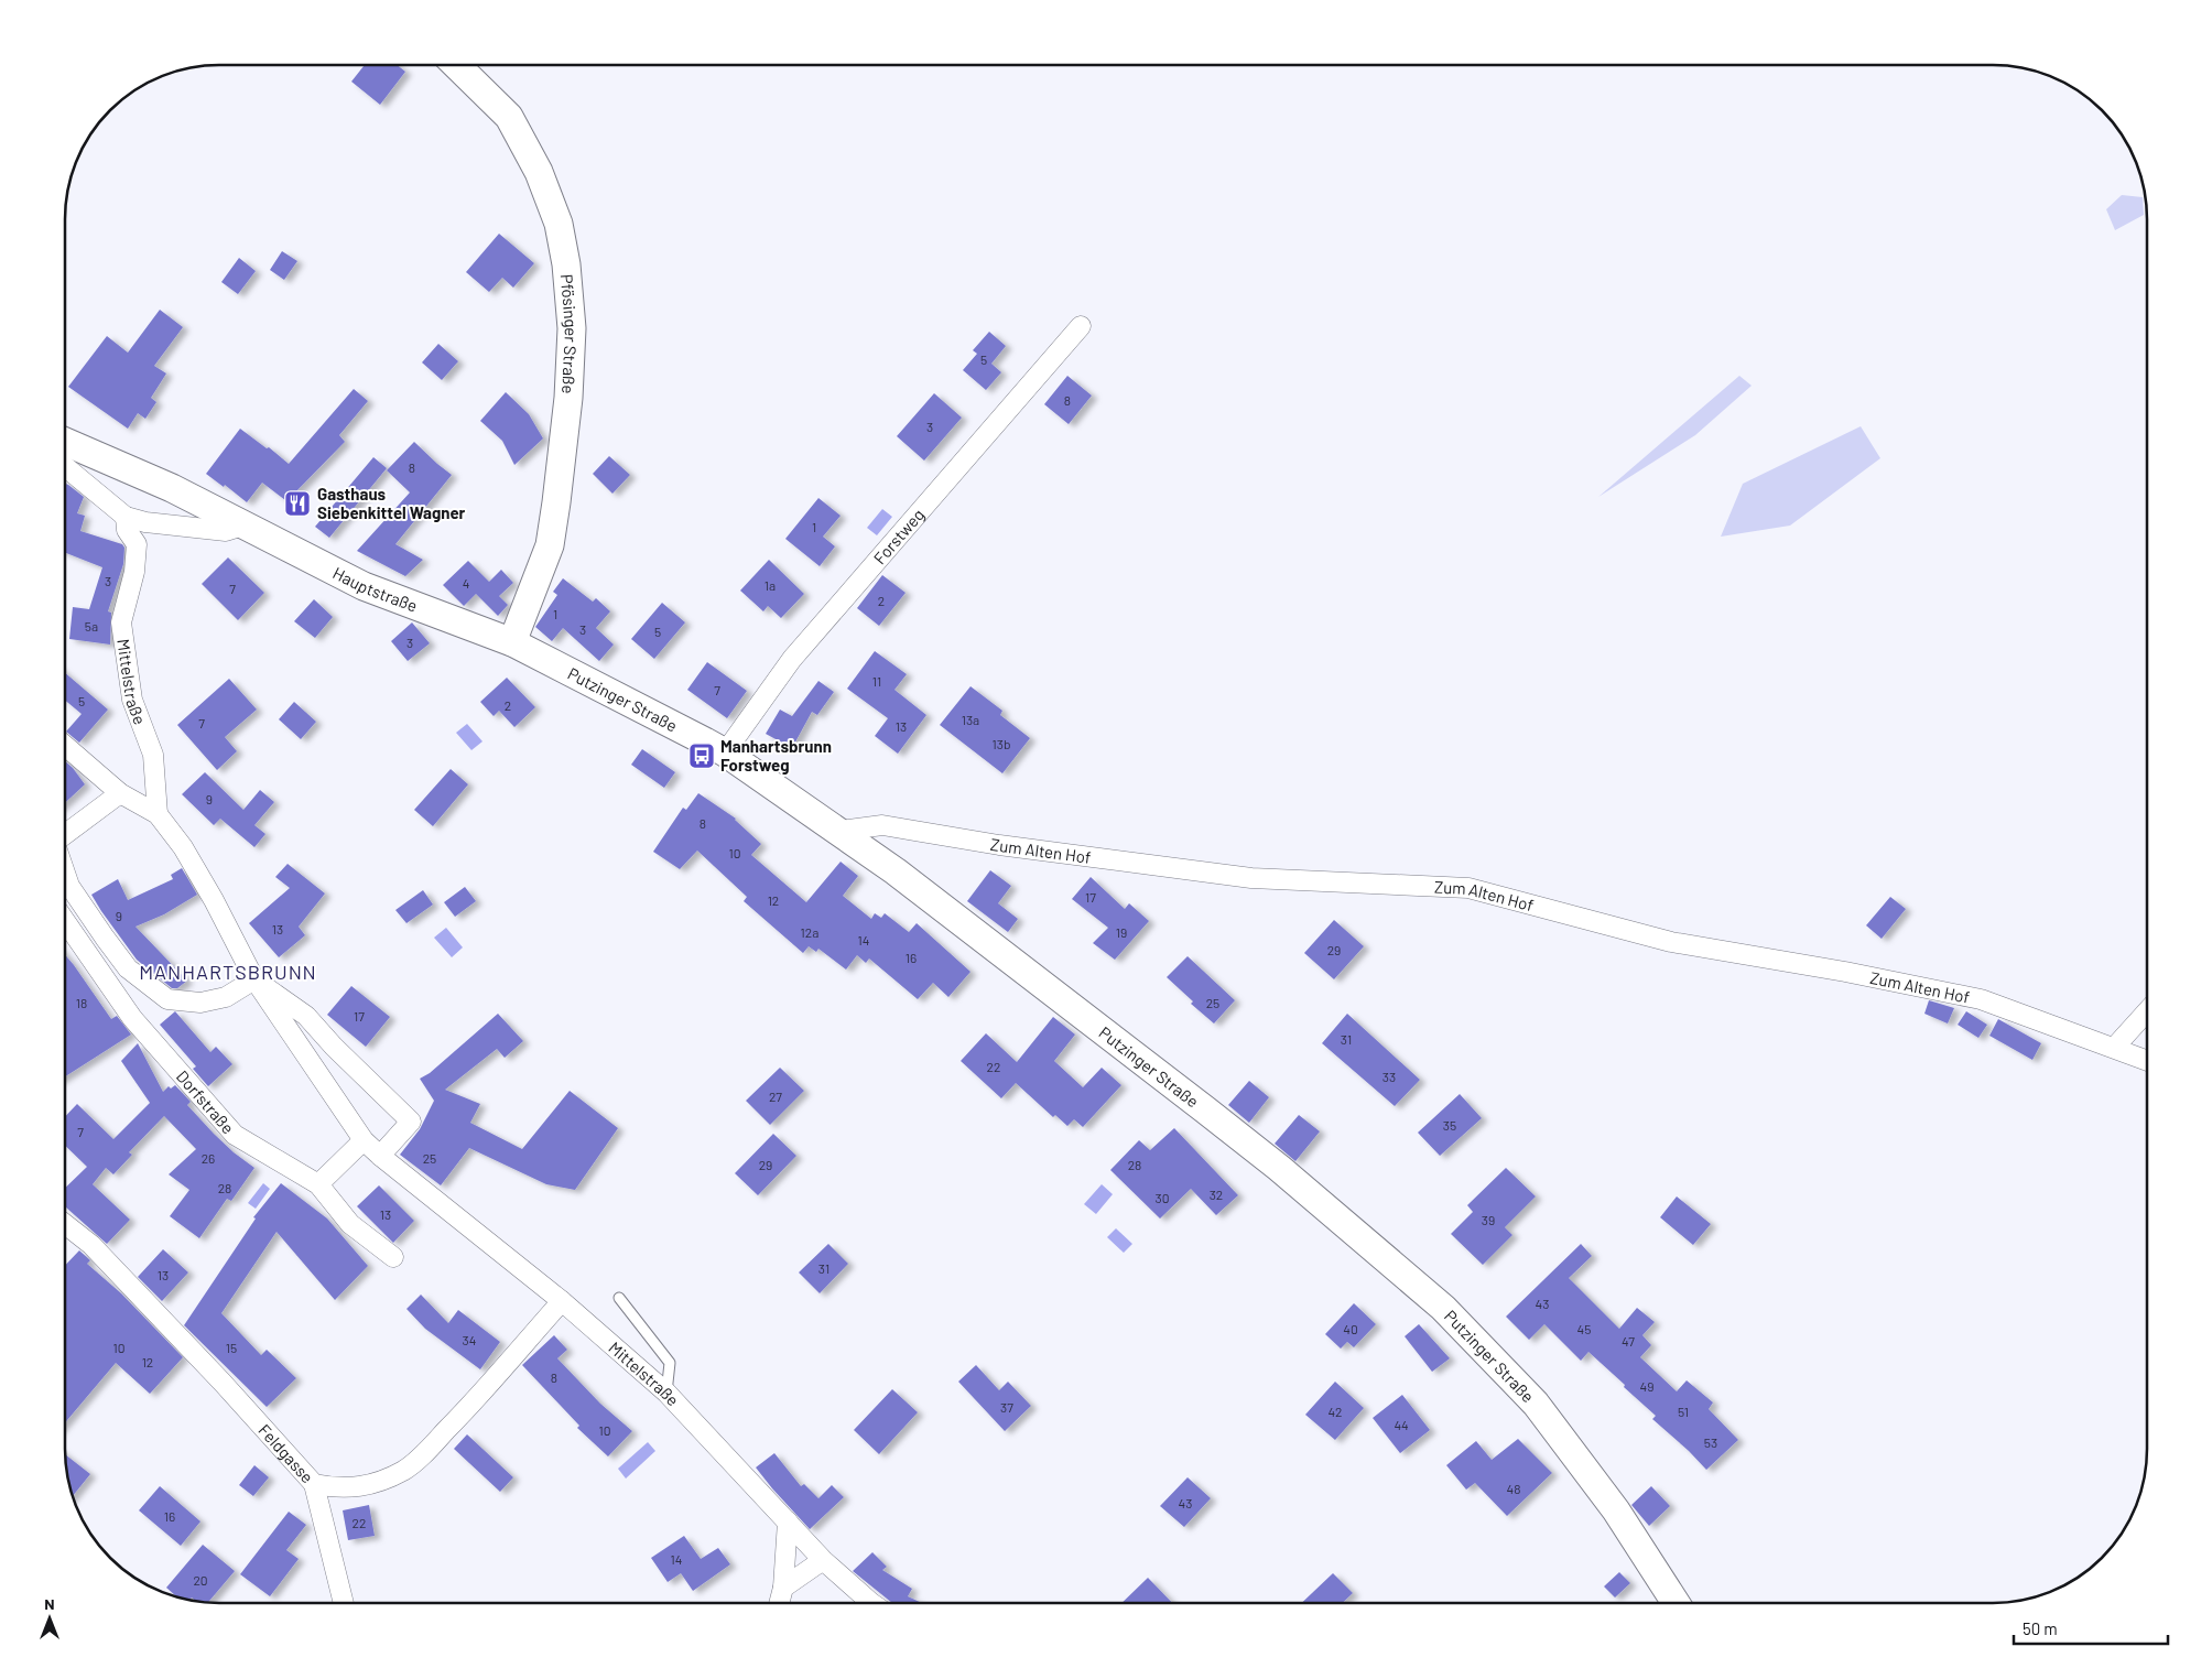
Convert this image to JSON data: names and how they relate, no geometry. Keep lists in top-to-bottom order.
{
  "streets": {
    "street": [
      "Pfösinger Straße",
      "Forstweg",
      "Hauptstraße",
      "Mittelstraße",
      "Putzinger Straße",
      "Zum Alten Hof",
      "Dorfstraße",
      "Feldgasse"
    ]
  },
  "crossings": [
    ["Pfösinger Straße", "Hauptstraße"],
    ["Pfösinger Straße", "Putzinger Straße"],
    ["Forstweg", "Putzinger Straße"],
    ["Hauptstraße", "Putzinger Straße"],
    ["Mittelstraße", "Feldgasse"],
    ["Putzinger Straße", "Zum Alten Hof"]
  ],
  "districts": ["MANHARTSBRUNN"],
  "places": {
    "restaurant": ["Gasthaus Siebenkittel Wagner"],
    "bus stop": ["Manhartsbrunn Forstweg"]
  },
  "house_numbers": [
    "5",
    "8",
    "3",
    "8",
    "1",
    "3",
    "4",
    "1a",
    "7",
    "2",
    "1",
    "5a",
    "3",
    "5",
    "3",
    "11",
    "7",
    "5",
    "2",
    "13a",
    "7",
    "13",
    "13b",
    "9",
    "8",
    "10",
    "17",
    "12",
    "9",
    "13",
    "12a",
    "19",
    "14",
    "29",
    "16",
    "18",
    "25",
    "17",
    "31",
    "22",
    "33",
    "27",
    "35",
    "7",
    "26",
    "25",
    "29",
    "28",
    "28",
    "32",
    "30",
    "13",
    "39",
    "31",
    "13",
    "43",
    "40",
    "45",
    "34",
    "47",
    "10",
    "15",
    "12",
    "8",
    "49",
    "37",
    "42",
    "51",
    "44",
    "10",
    "53",
    "48",
    "43",
    "16",
    "22",
    "14",
    "20"
  ],
  "scale_bar": "50 m",
  "north": "top"
}
